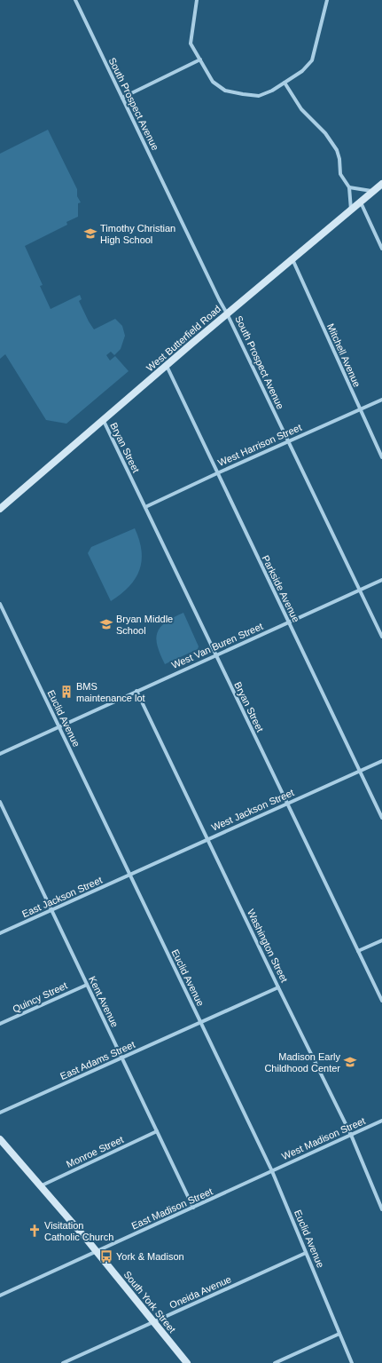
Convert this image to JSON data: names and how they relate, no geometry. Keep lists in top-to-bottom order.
{
  "streets": {
    "main road": ["West Butterfield Road", "South York Street"],
    "street": [
      "South Prospect Avenue",
      "Mitchell Avenue",
      "West Harrison Street",
      "Bryan Street",
      "Parkside Avenue",
      "West Van Buren Street",
      "Euclid Avenue",
      "West Jackson Street",
      "East Jackson Street",
      "Washington Street",
      "Quincy Street",
      "Kent Avenue",
      "East Adams Street",
      "West Madison Street",
      "Monroe Street",
      "East Madison Street",
      "Oneida Avenue"
    ]
  },
  "crossings": [
    ["South Prospect Avenue", "West Butterfield Road"],
    ["South Prospect Avenue", "West Harrison Street"],
    ["South Prospect Avenue", "West Van Buren Street"],
    ["West Butterfield Road", "Mitchell Avenue"],
    ["West Butterfield Road", "Bryan Street"],
    ["West Butterfield Road", "Parkside Avenue"],
    ["Mitchell Avenue", "West Harrison Street"],
    ["West Harrison Street", "Bryan Street"],
    ["West Harrison Street", "Parkside Avenue"],
    ["Bryan Street", "West Van Buren Street"],
    ["Bryan Street", "West Jackson Street"],
    ["Parkside Avenue", "West Van Buren Street"],
    ["Parkside Avenue", "West Jackson Street"],
    ["West Van Buren Street", "Euclid Avenue"],
    ["West Van Buren Street", "Washington Street"],
    ["Euclid Avenue", "West Jackson Street"],
    ["Euclid Avenue", "East Jackson Street"],
    ["Euclid Avenue", "East Adams Street"],
    ["Euclid Avenue", "West Madison Street"],
    ["Euclid Avenue", "East Madison Street"],
    ["Euclid Avenue", "Oneida Avenue"],
    ["West Jackson Street", "East Jackson Street"],
    ["West Jackson Street", "Washington Street"],
    ["East Jackson Street", "Kent Avenue"],
    ["Washington Street", "East Adams Street"],
    ["Washington Street", "West Madison Street"],
    ["Quincy Street", "Kent Avenue"],
    ["Kent Avenue", "East Adams Street"],
    ["Kent Avenue", "Monroe Street"],
    ["Kent Avenue", "East Madison Street"],
    ["West Madison Street", "East Madison Street"],
    ["Monroe Street", "South York Street"],
    ["East Madison Street", "South York Street"],
    ["Oneida Avenue", "South York Street"]
  ],
  "places": {
    "school or university": ["Timothy Christian High School", "Bryan Middle School", "Madison Early Childhood Center"],
    "building": ["BMS maintenance lot"],
    "church": ["Visitation Catholic Church"],
    "bus stop": ["York & Madison"]
  }
}
